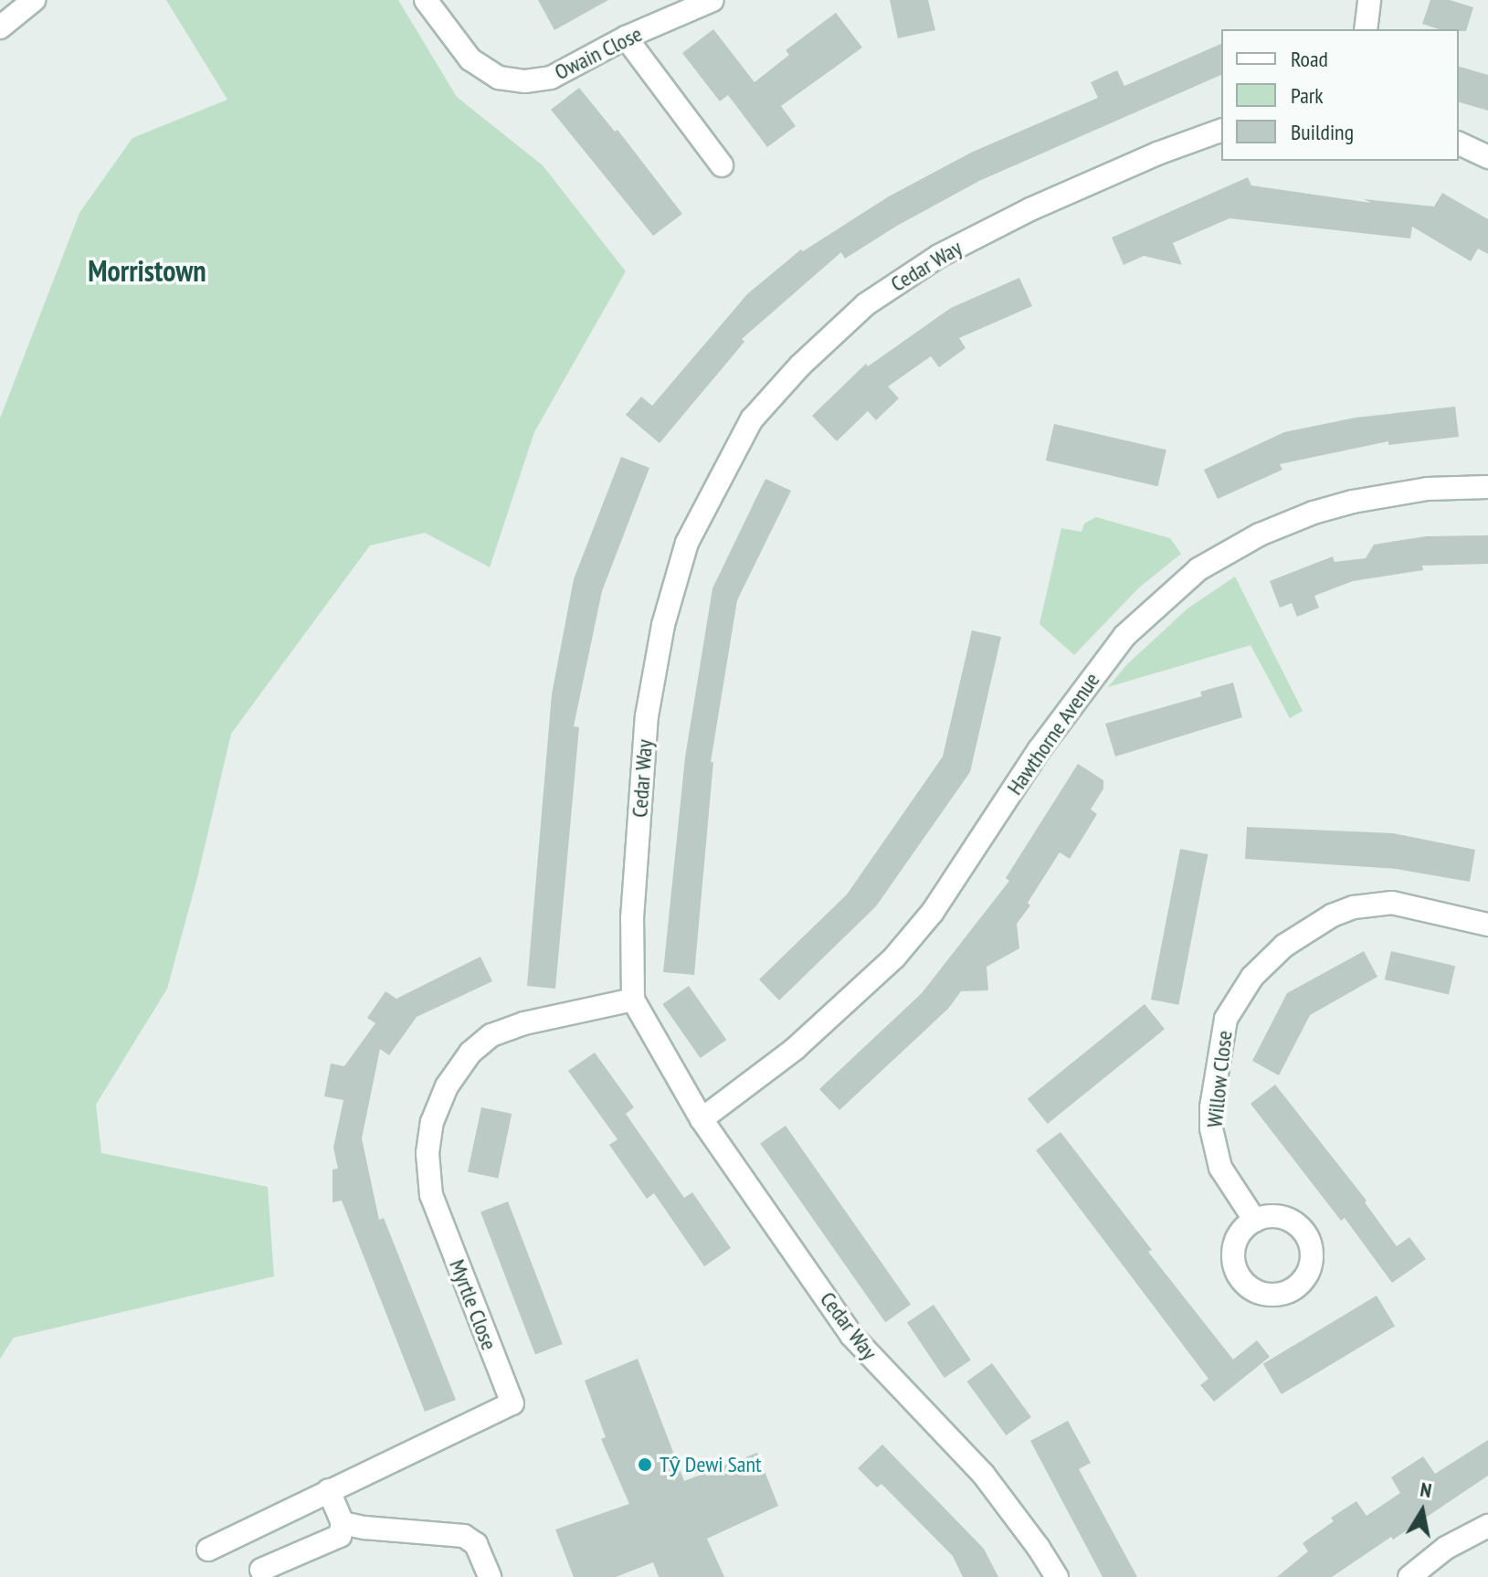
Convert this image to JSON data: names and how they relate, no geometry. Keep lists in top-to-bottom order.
{
  "streets": {
    "street": [
      "Owain Close",
      "Cedar Way",
      "Hawthorne Avenue",
      "Willow Close",
      "Myrtle Close"
    ]
  },
  "crossings": [
    ["Cedar Way", "Hawthorne Avenue"],
    ["Cedar Way", "Myrtle Close"]
  ],
  "districts": ["Morristown"],
  "places": ["Tŷ Dewi Sant"],
  "legend": ["Road", "Park", "Building"],
  "north": "top"
}
